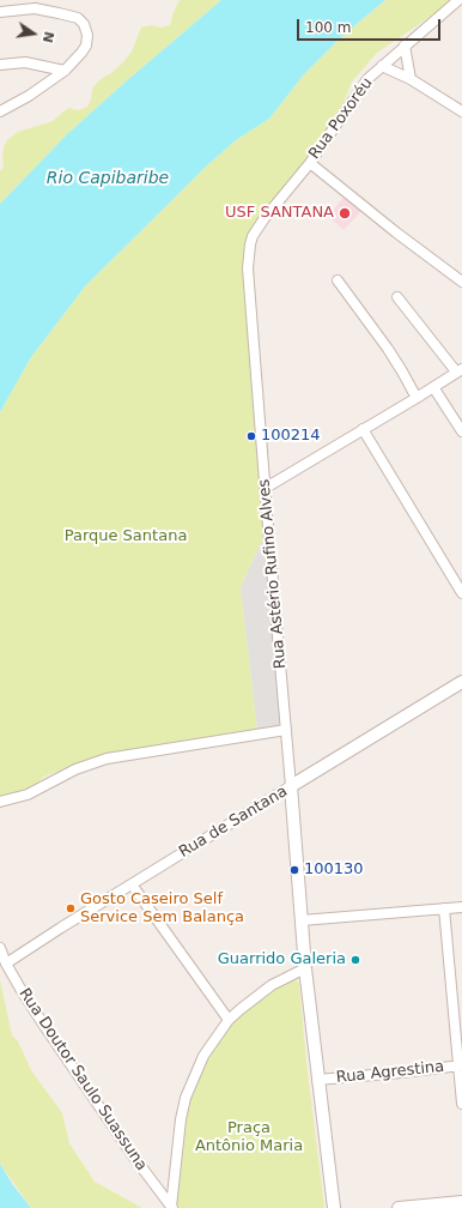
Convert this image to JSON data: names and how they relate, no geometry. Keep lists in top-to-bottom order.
{
  "streets": {
    "street": [
      "Rua Poxoréu",
      "Rua Astério Rufino Alves",
      "Rua de Santana",
      "Rua Agrestina",
      "Rua Doutor Saulo Suassuna"
    ]
  },
  "crossings": [
    ["Rua Poxoréu", "Rua Astério Rufino Alves"],
    ["Rua Astério Rufino Alves", "Rua de Santana"],
    ["Rua Astério Rufino Alves", "Rua Agrestina"],
    ["Rua de Santana", "Rua Doutor Saulo Suassuna"]
  ],
  "water": ["Rio Capibaribe"],
  "parks": ["Parque Santana", "Praça Antônio Maria"],
  "places": [
    "USF SANTANA",
    "100214",
    "100130",
    "Gosto Caseiro Self Service Sem Balança",
    "Guarrido Galeria"
  ],
  "scale_bar": "100 m",
  "north": "right"
}
